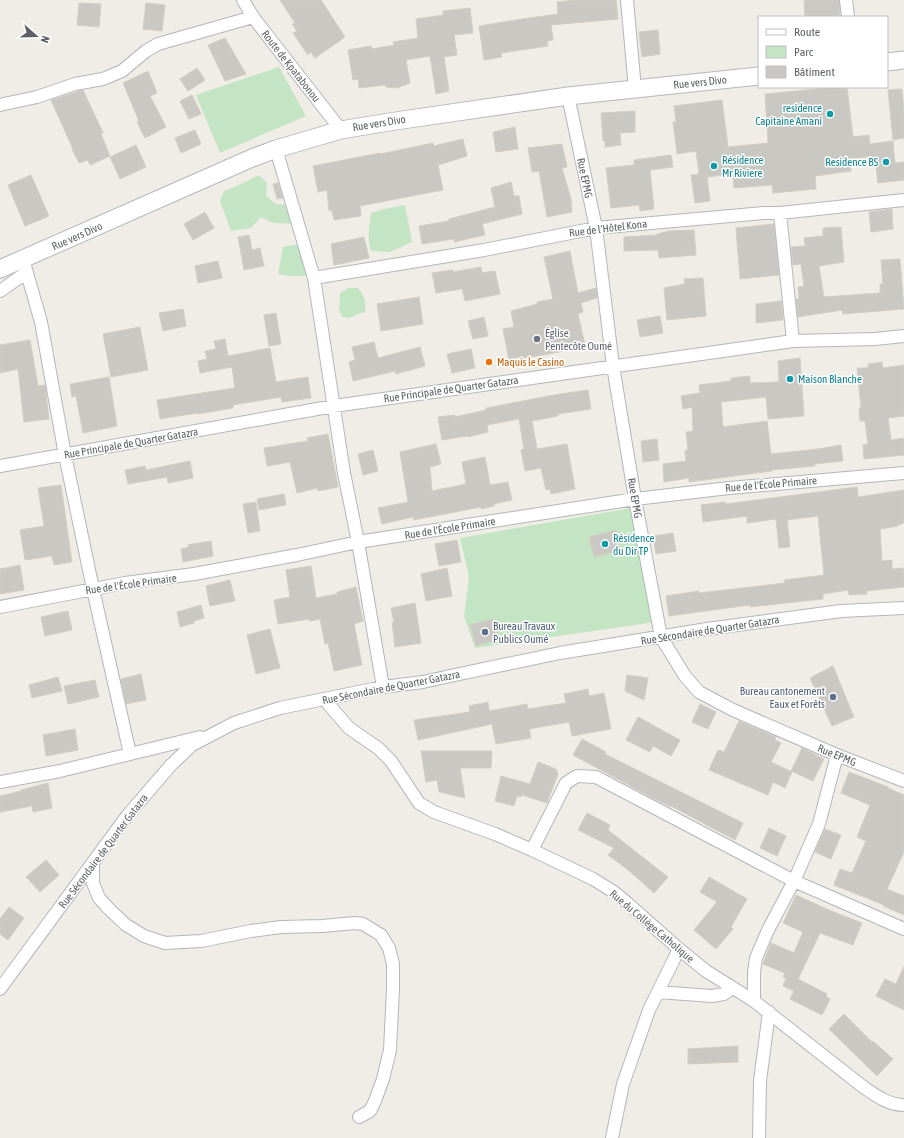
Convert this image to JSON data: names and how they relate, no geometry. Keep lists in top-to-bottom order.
{
  "streets": {
    "main road": ["Rue vers Divo"],
    "street": [
      "Route de Kpatabonou",
      "Rue EPMG",
      "Rue de l'Hôtel Kona",
      "Rue Principale de Quarter Gatazra",
      "Rue de l'École Primaire",
      "Rue Sécondaire de Quarter Gatazra",
      "Rue du Collège Catholique"
    ]
  },
  "crossings": [
    ["Route de Kpatabonou", "Rue vers Divo"],
    ["Rue vers Divo", "Rue EPMG"],
    ["Rue EPMG", "Rue de l'Hôtel Kona"],
    ["Rue EPMG", "Rue Principale de Quarter Gatazra"],
    ["Rue EPMG", "Rue de l'École Primaire"],
    ["Rue EPMG", "Rue Sécondaire de Quarter Gatazra"],
    ["Rue Sécondaire de Quarter Gatazra", "Rue du Collège Catholique"]
  ],
  "places": [
    "residence Capitaine Amani",
    "Residence BS",
    "Résidence Mr Riviere",
    "Église Pentecôte Oumé",
    "Maquis le Casino",
    "Maison Blanche",
    "Résidence du Dir TP",
    "Bureau Travaux Publics Oumé",
    "Bureau cantonement Eaux et Forêts"
  ],
  "legend": ["Route", "Parc", "Bâtiment"],
  "north": "right"
}
